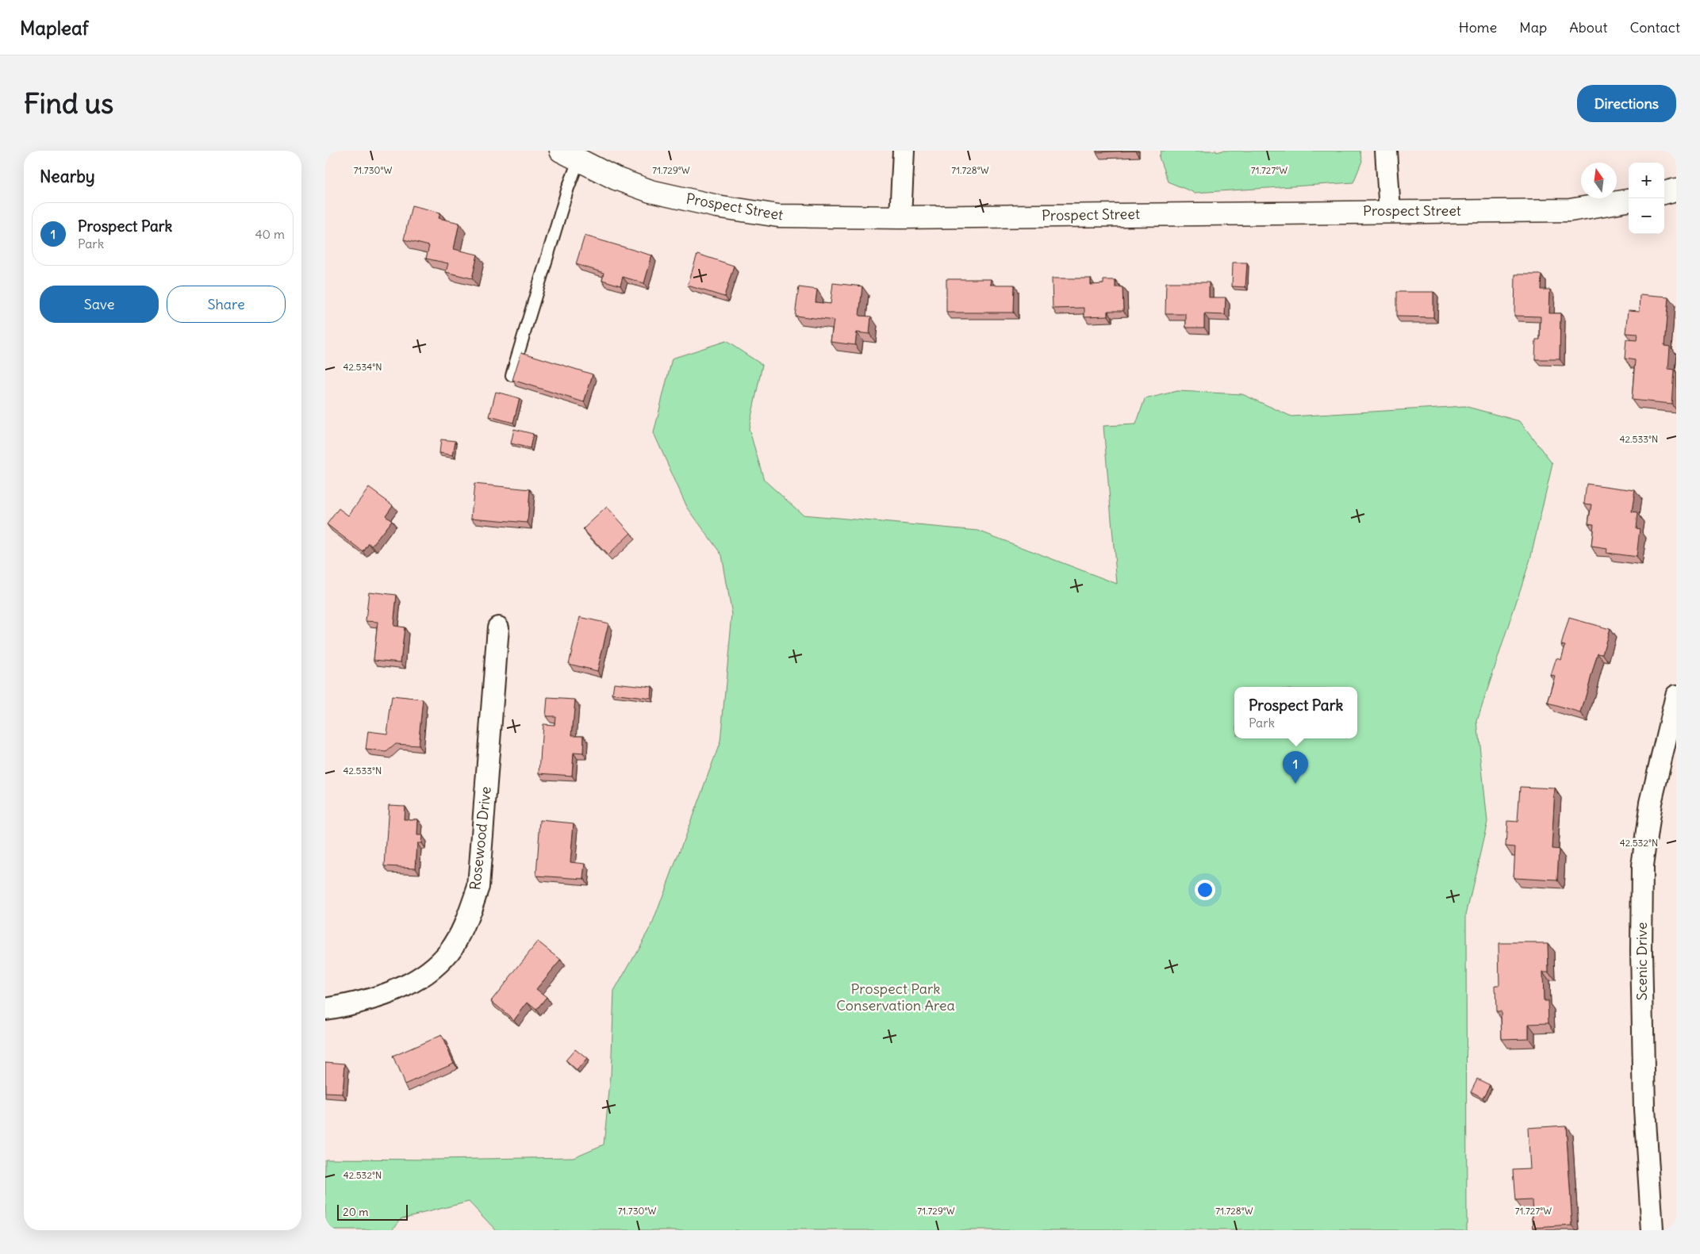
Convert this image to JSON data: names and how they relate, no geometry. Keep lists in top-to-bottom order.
{
  "streets": {
    "main road": ["Prospect Street"],
    "street": ["Rosewood Drive", "Scenic Drive"]
  },
  "parks": ["Prospect Park Conservation Area"],
  "scale_bar": "20 m",
  "north": "top",
  "page": {
    "header": "Mapleaf",
    "nav": [
      "Home",
      "Map",
      "About",
      "Contact"
    ],
    "buttons": [
      "Directions",
      ["Save", "Share"]
    ],
    "title": "Find us",
    "heading": "Nearby",
    "map_buttons": ["+", "−"],
    "list": [
      {
        "mark": "1",
        "name": "Prospect Park",
        "note": "Park",
        "value": "40 m"
      }
    ],
    "popup": ["Prospect Park", "Park"],
    "pins": "1",
    "scale": "20 m"
  },
  "coordinates": [
    "71.730°W",
    "71.729°W",
    "71.728°W",
    "71.727°W",
    "42.534°N",
    "42.533°N",
    "42.532°N"
  ]
}
